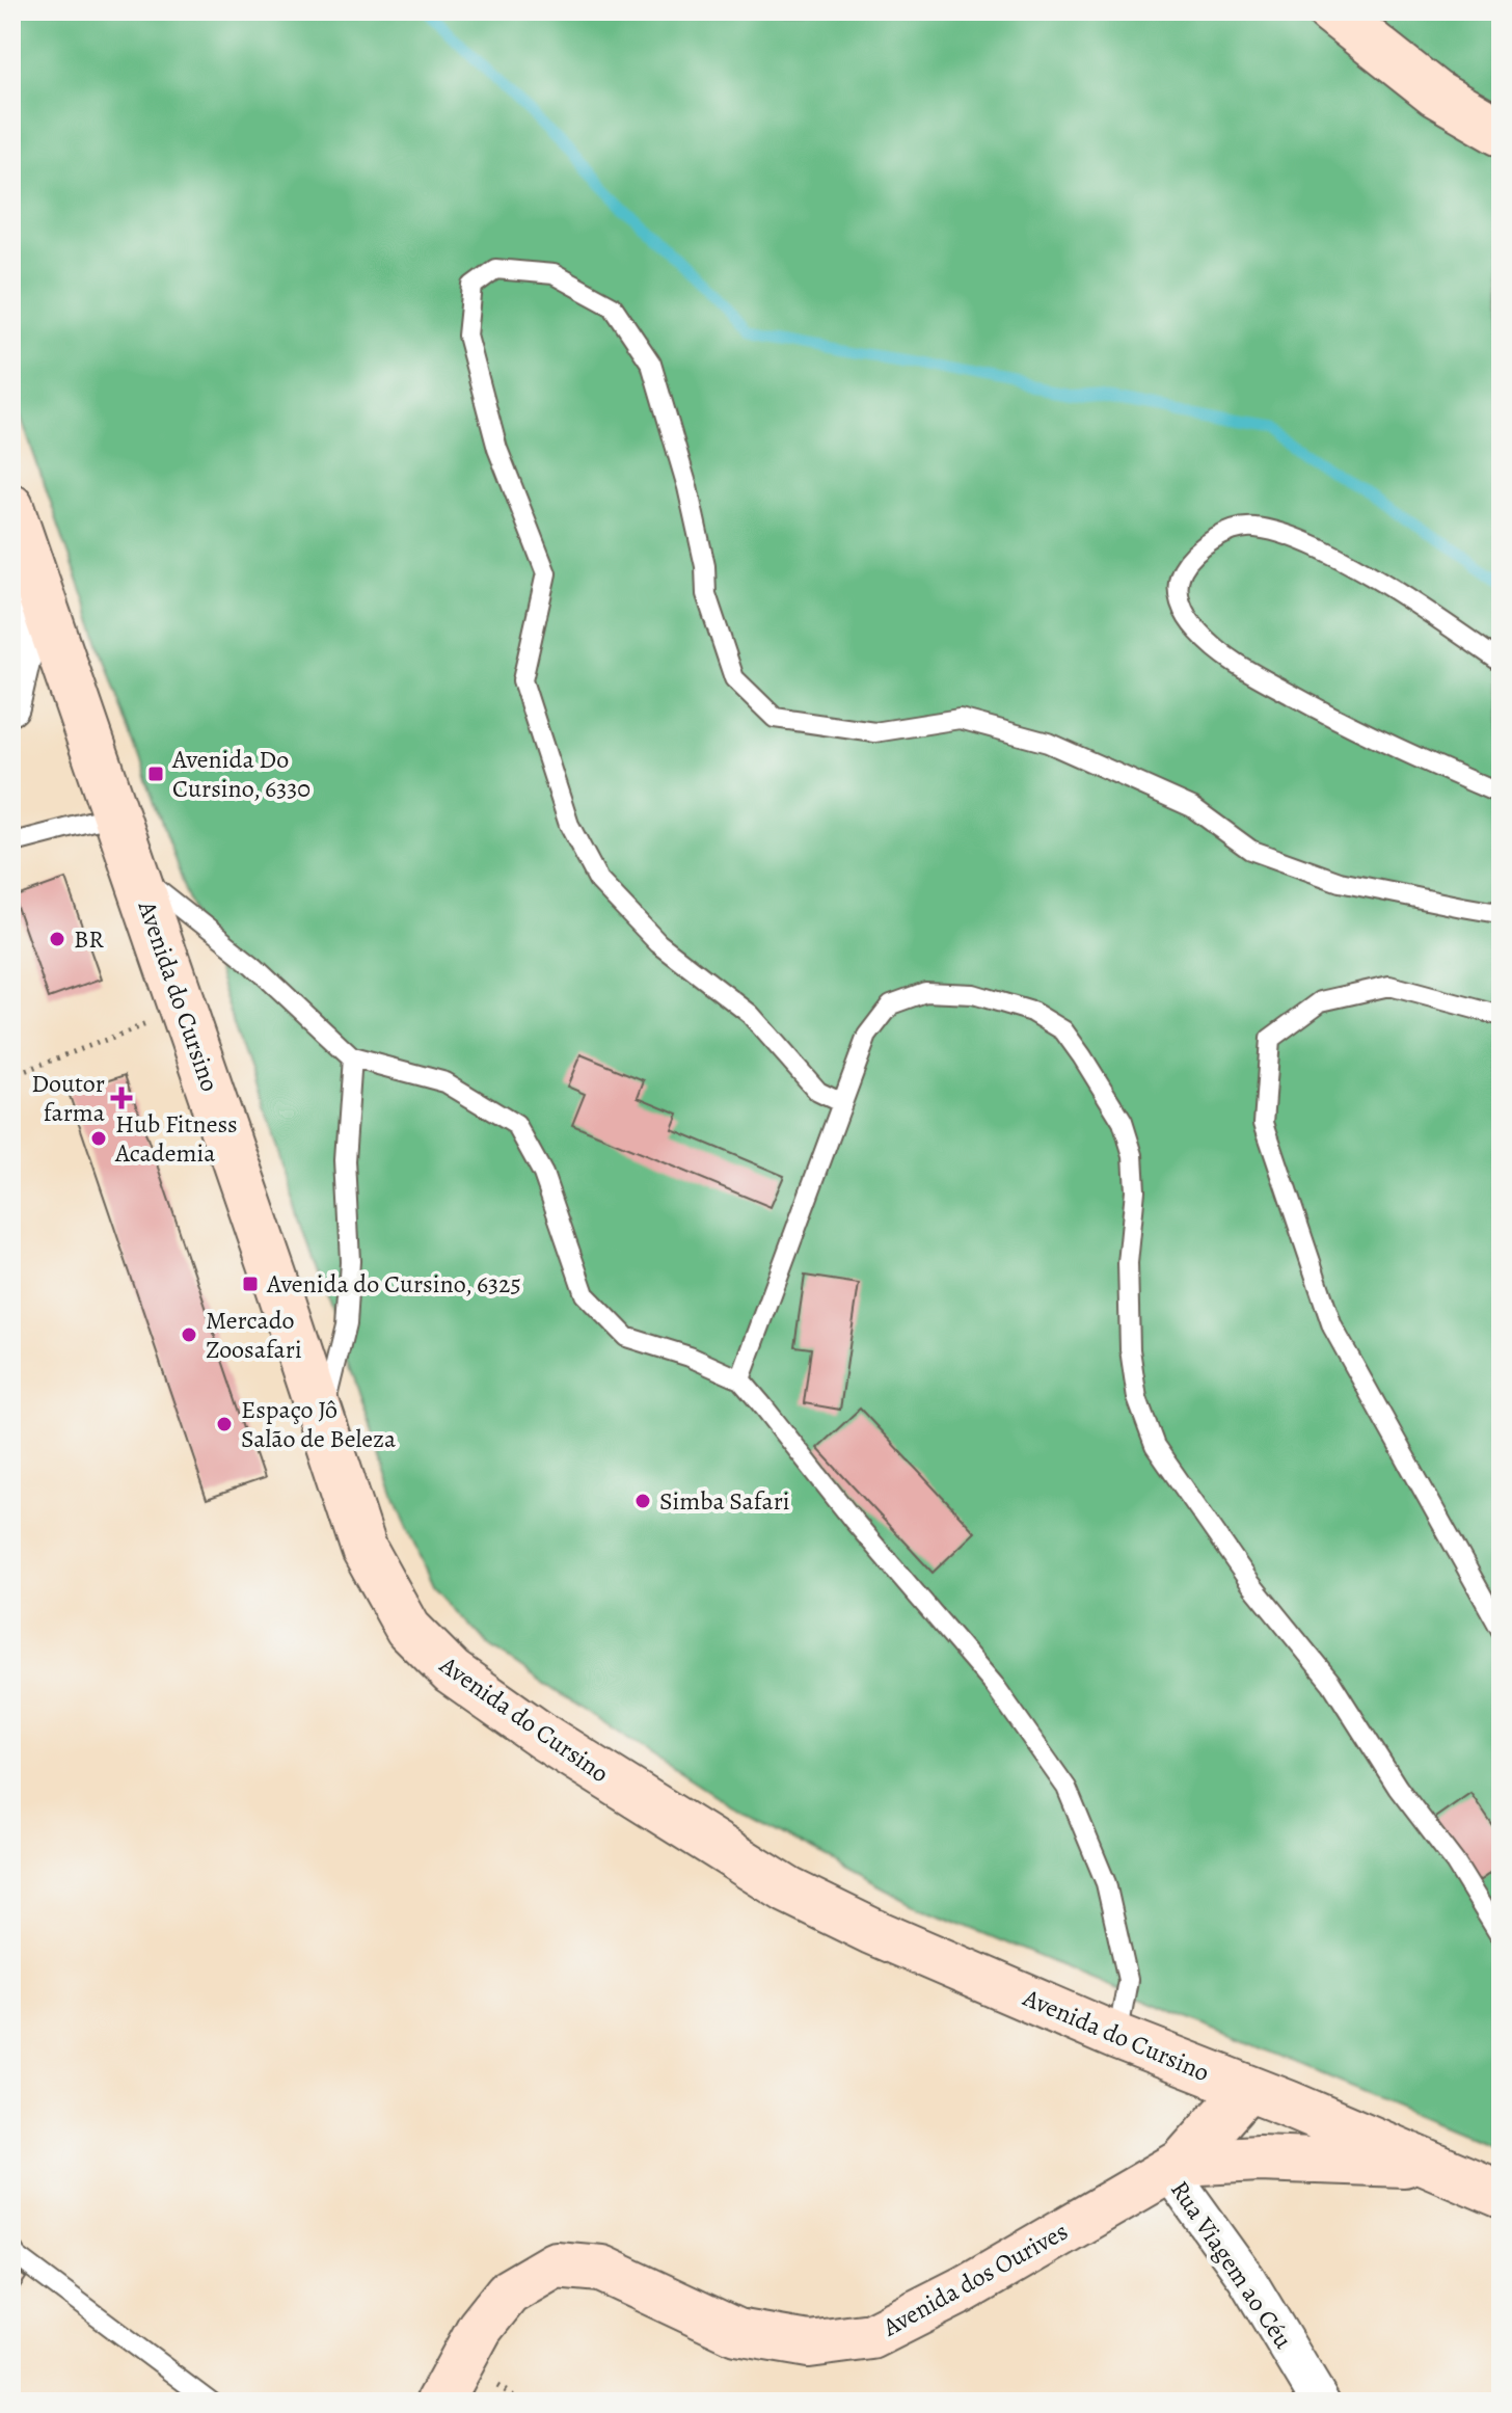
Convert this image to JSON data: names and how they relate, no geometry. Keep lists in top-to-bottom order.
{
  "streets": {
    "main road": ["Avenida do Cursino", "Avenida dos Ourives"],
    "street": ["Rua Viagem ao Céu"]
  },
  "crossings": [
    ["Avenida do Cursino", "Avenida dos Ourives"],
    ["Rua Viagem ao Céu", "Avenida dos Ourives"]
  ],
  "places": {
    "transit": ["Avenida Do Cursino, 6330", "Avenida do Cursino, 6325"],
    "other": [
      "BR",
      "Hub Fitness Academia",
      "Mercado Zoosafari",
      "Espaço Jô Salão de Beleza",
      "Simba Safari"
    ],
    "health": ["Doutor farma"]
  }
}
